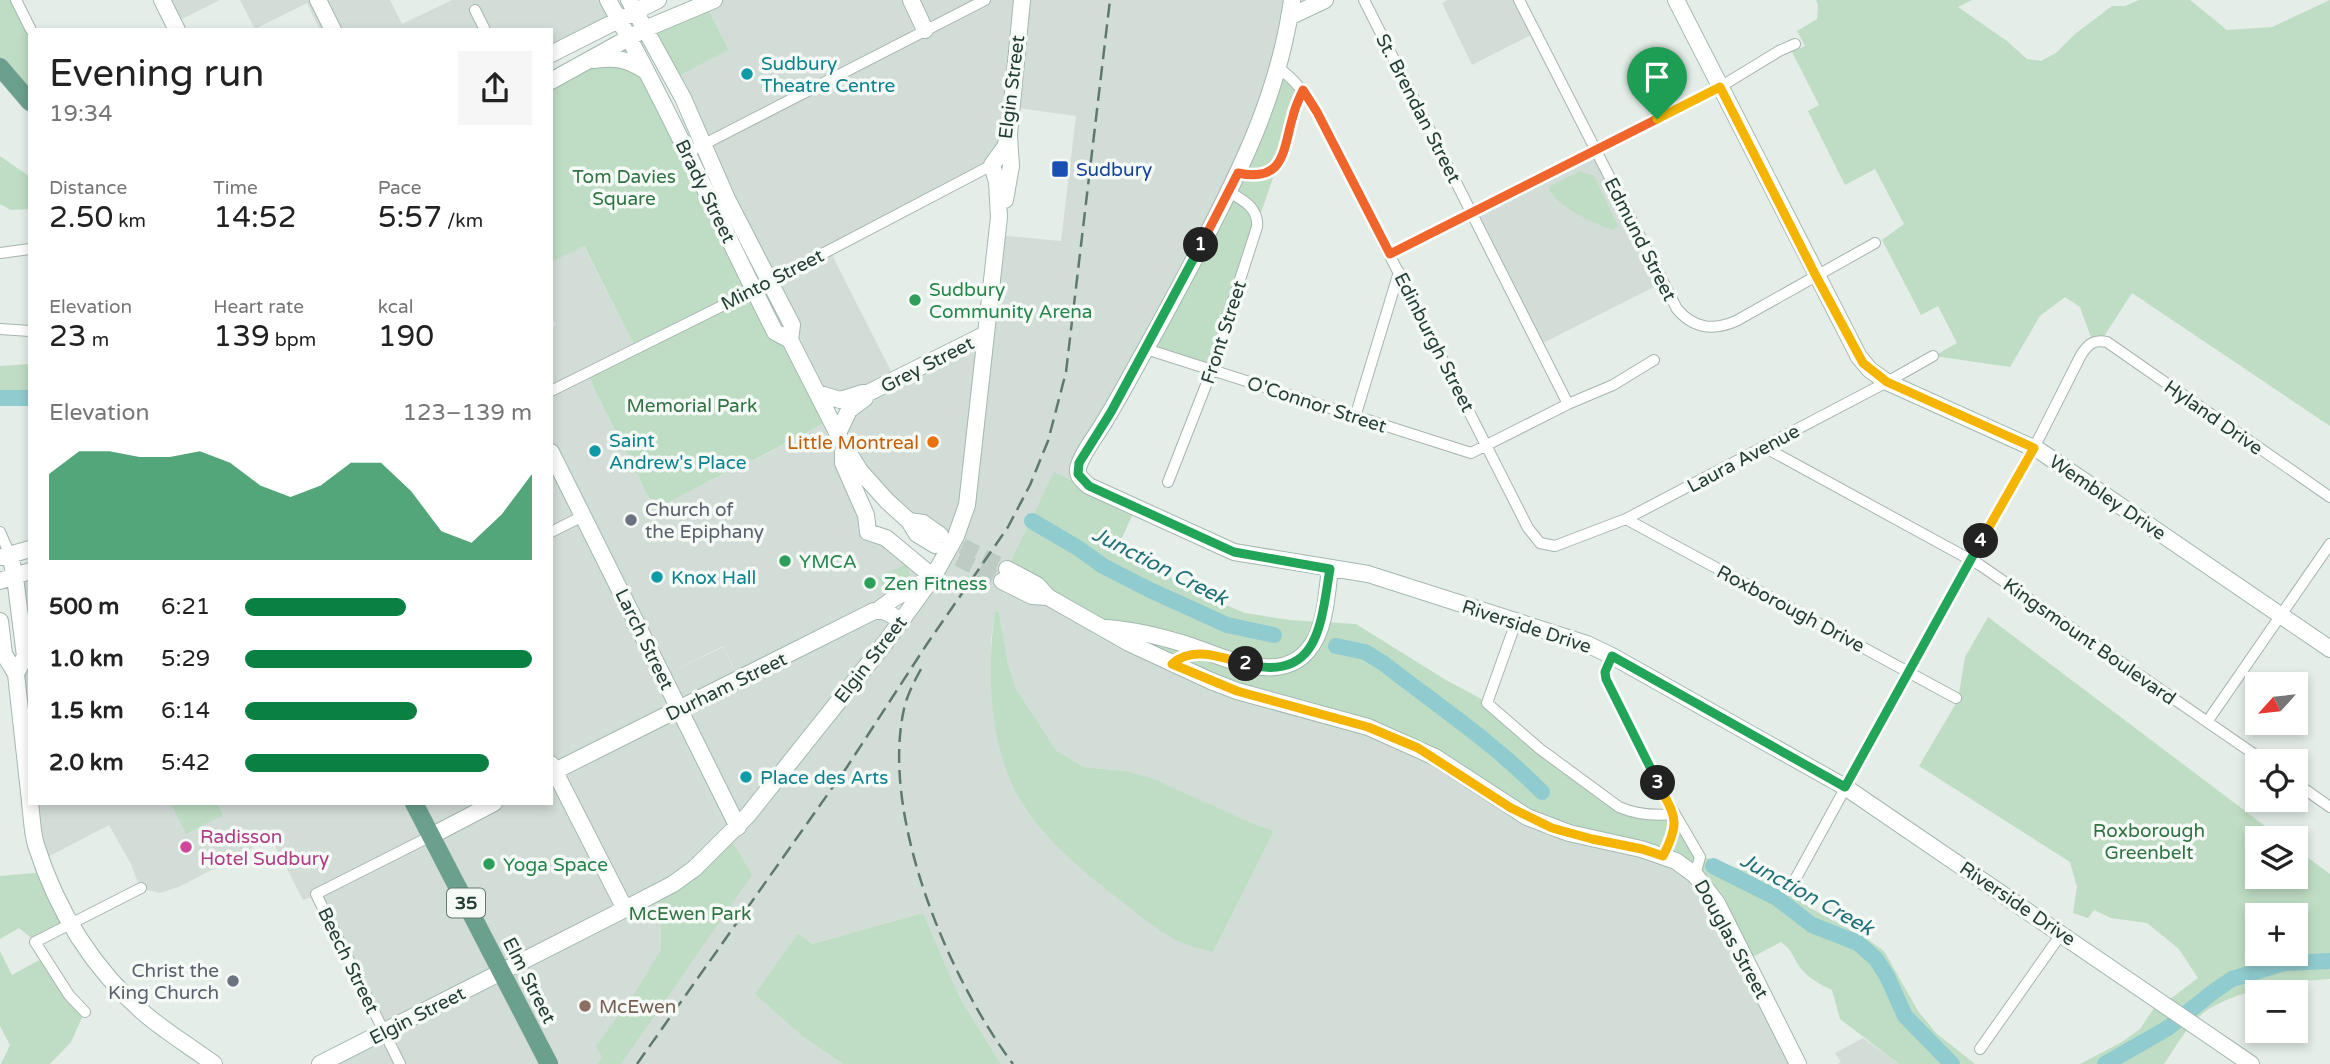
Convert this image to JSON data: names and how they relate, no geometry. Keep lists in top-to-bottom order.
{
  "streets": {
    "main road": [
      "Elgin Street",
      "Brady Street",
      "Grey Street",
      "Wembley Drive",
      "Riverside Drive",
      "Larch Street",
      "Durham Street",
      "35",
      "Douglas Street",
      "Elm Street"
    ],
    "street": [
      "St. Brendan Street",
      "Edmund Street",
      "Minto Street",
      "Front Street",
      "Edinburgh Street",
      "O'Connor Street",
      "Hyland Drive",
      "Laura Avenue",
      "Roxborough Drive",
      "Kingsmount Boulevard",
      "Beech Street"
    ]
  },
  "crossings": [
    ["Elgin Street", "Minto Street"],
    ["Elgin Street", "Grey Street"],
    ["Elgin Street", "Larch Street"],
    ["Elgin Street", "Durham Street"],
    ["Elgin Street", "Beech Street"],
    ["Elgin Street", "Elm Street"],
    ["St. Brendan Street", "O'Connor Street"],
    ["Brady Street", "Minto Street"],
    ["Edmund Street", "Wembley Drive"],
    ["Front Street", "O'Connor Street"],
    ["Edinburgh Street", "O'Connor Street"],
    ["Edinburgh Street", "Laura Avenue"],
    ["O'Connor Street", "Riverside Drive"],
    ["Hyland Drive", "Wembley Drive"],
    ["Laura Avenue", "Wembley Drive"],
    ["Laura Avenue", "Roxborough Drive"],
    ["Laura Avenue", "Kingsmount Boulevard"],
    ["Riverside Drive", "Douglas Street"],
    ["Larch Street", "Durham Street"],
    ["Beech Street", "Elm Street"]
  ],
  "water": ["Junction Creek"],
  "parks": [
    "Tom Davies Square",
    "Memorial Park",
    "Roxborough Greenbelt",
    "McEwen Park"
  ],
  "places": {
    "other": [
      "Sudbury Theatre Centre",
      "Sudbury Community Arena",
      "Little Montreal",
      "Saint Andrew's Place",
      "Church of the Epiphany",
      "YMCA",
      "Knox Hall",
      "Zen Fitness",
      "Place des Arts",
      "Radisson Hotel Sudbury",
      "Yoga Space",
      "Christ the King Church",
      "McEwen"
    ],
    "transit": ["Sudbury"]
  },
  "north": "bottom left",
  "page": {
    "heading": ["Evening run", "19:34"],
    "stats": [
      ["Distance", "2.50 km"],
      ["Time", "14:52"],
      ["Pace", "5:57 /km"],
      ["Elevation", "23 m"],
      ["Heart rate", "139 bpm"],
      ["kcal", "190"]
    ],
    "pins": [
      "1",
      "4",
      "2",
      "3"
    ],
    "chart": ["Elevation", "123–139 m"],
    "list": [
      {
        "name": "500 m",
        "note": "6:21"
      },
      {
        "name": "1.0 km",
        "note": "5:29"
      },
      {
        "name": "1.5 km",
        "note": "6:14"
      },
      {
        "name": "2.0 km",
        "note": "5:42"
      }
    ],
    "map_buttons": ["+", "−"]
  }
}
